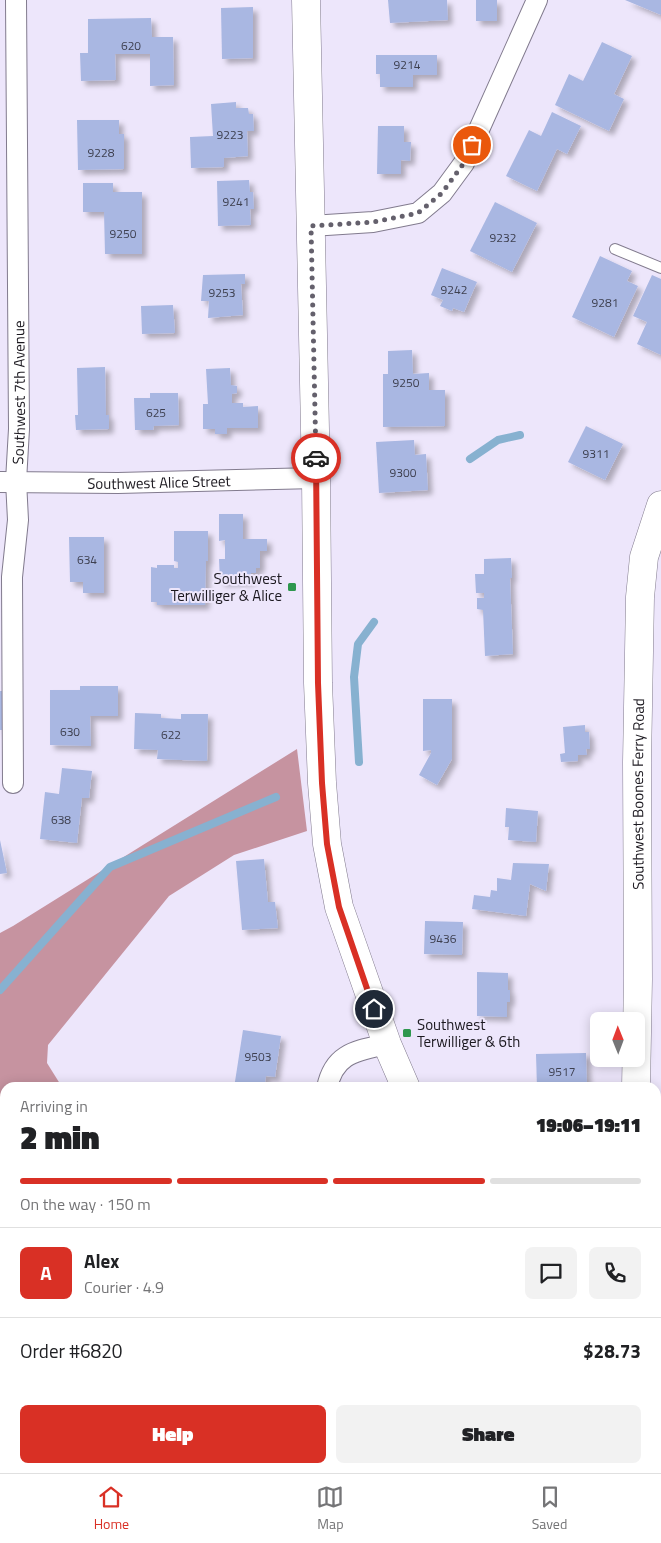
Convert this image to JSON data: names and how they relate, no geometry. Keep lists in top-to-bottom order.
{
  "streets": {
    "main road": ["Southwest Boones Ferry Road"],
    "street": ["Southwest 7th Avenue", "Southwest Alice Street"]
  },
  "crossings": [
    ["Southwest 7th Avenue", "Southwest Alice Street"]
  ],
  "places": {
    "transit": ["Southwest Terwilliger & Alice", "Southwest Terwilliger & 6th"]
  },
  "house_numbers": [
    "620",
    "9214",
    "9223",
    "9228",
    "9241",
    "9250",
    "9232",
    "9242",
    "9253",
    "9281",
    "9250",
    "625",
    "9311",
    "9300",
    "634",
    "630",
    "622",
    "638",
    "9436",
    "9503",
    "9517"
  ],
  "north": "top",
  "page": {
    "heading": ["2 min", "Arriving in", "19:06–19:11"],
    "panel": [
      "Alex",
      "Courier · 4.9",
      "Order #6820",
      "$28.73"
    ],
    "bar": "On the way · 150 m",
    "round": "A",
    "buttons": ["Help", "Share"],
    "tabs": ["Home", "Map", "Saved"]
  }
}
